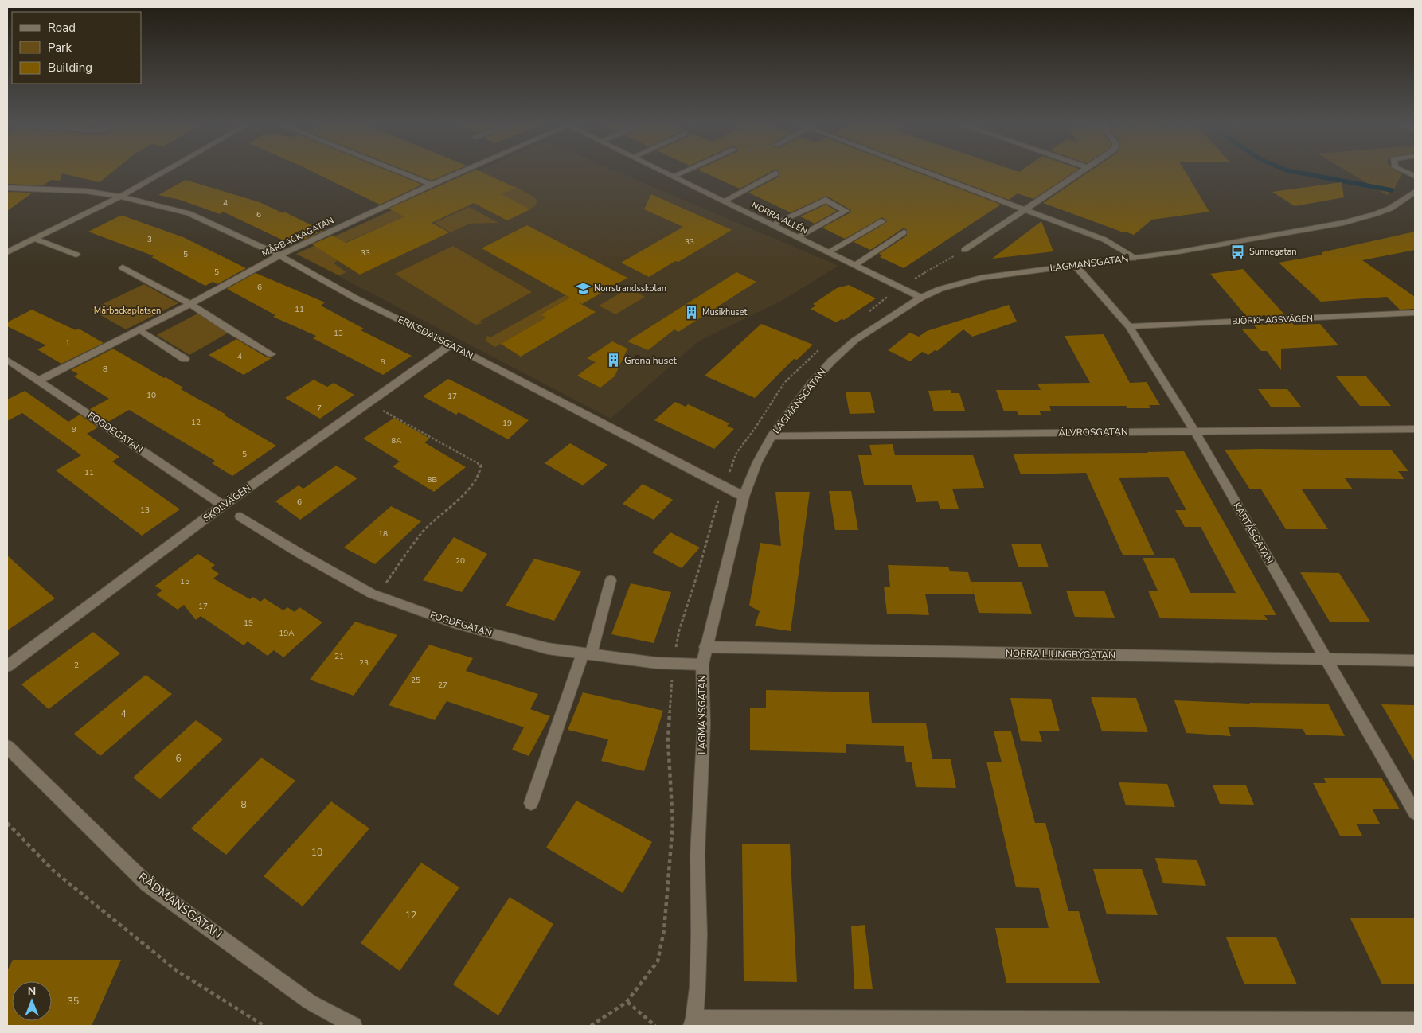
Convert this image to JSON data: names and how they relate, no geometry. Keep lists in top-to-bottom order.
{
  "streets": {
    "street": [
      "NORRA ALLÉN",
      "MÅRBACKAGATAN",
      "LAGMANSGATAN",
      "BJÖRKHAGSVÄGEN",
      "ERIKSDALSGATAN",
      "FOGDEGATAN",
      "ÄLVROSGATAN",
      "SKOLVÄGEN",
      "KARTÅSGATAN",
      "NORRA LJUNGBYGATAN",
      "RÅDMANSGATAN"
    ]
  },
  "crossings": [
    ["NORRA ALLÉN", "LAGMANSGATAN"],
    ["MÅRBACKAGATAN", "ERIKSDALSGATAN"],
    ["MÅRBACKAGATAN", "FOGDEGATAN"],
    ["LAGMANSGATAN", "ERIKSDALSGATAN"],
    ["LAGMANSGATAN", "FOGDEGATAN"],
    ["LAGMANSGATAN", "ÄLVROSGATAN"],
    ["LAGMANSGATAN", "KARTÅSGATAN"],
    ["LAGMANSGATAN", "NORRA LJUNGBYGATAN"],
    ["BJÖRKHAGSVÄGEN", "KARTÅSGATAN"],
    ["ERIKSDALSGATAN", "SKOLVÄGEN"],
    ["FOGDEGATAN", "SKOLVÄGEN"],
    ["ÄLVROSGATAN", "KARTÅSGATAN"],
    ["KARTÅSGATAN", "NORRA LJUNGBYGATAN"]
  ],
  "parks": ["Mårbackaplatsen"],
  "places": {
    "bus stop": ["Sunnegatan"],
    "school or university": ["Norrstrandsskolan"],
    "building": ["Musikhuset", "Gröna huset"]
  },
  "house_numbers": [
    "4",
    "6",
    "3",
    "33",
    "33",
    "5",
    "5",
    "6",
    "11",
    "13",
    "1",
    "4",
    "9",
    "8",
    "10",
    "17",
    "7",
    "12",
    "19",
    "9",
    "8A",
    "5",
    "11",
    "8B",
    "6",
    "13",
    "18",
    "20",
    "15",
    "17",
    "19",
    "19A",
    "21",
    "23",
    "2",
    "25",
    "27",
    "4",
    "6",
    "8",
    "10",
    "12",
    "35"
  ],
  "legend": ["Road", "Park", "Building"],
  "north": "top"
}
